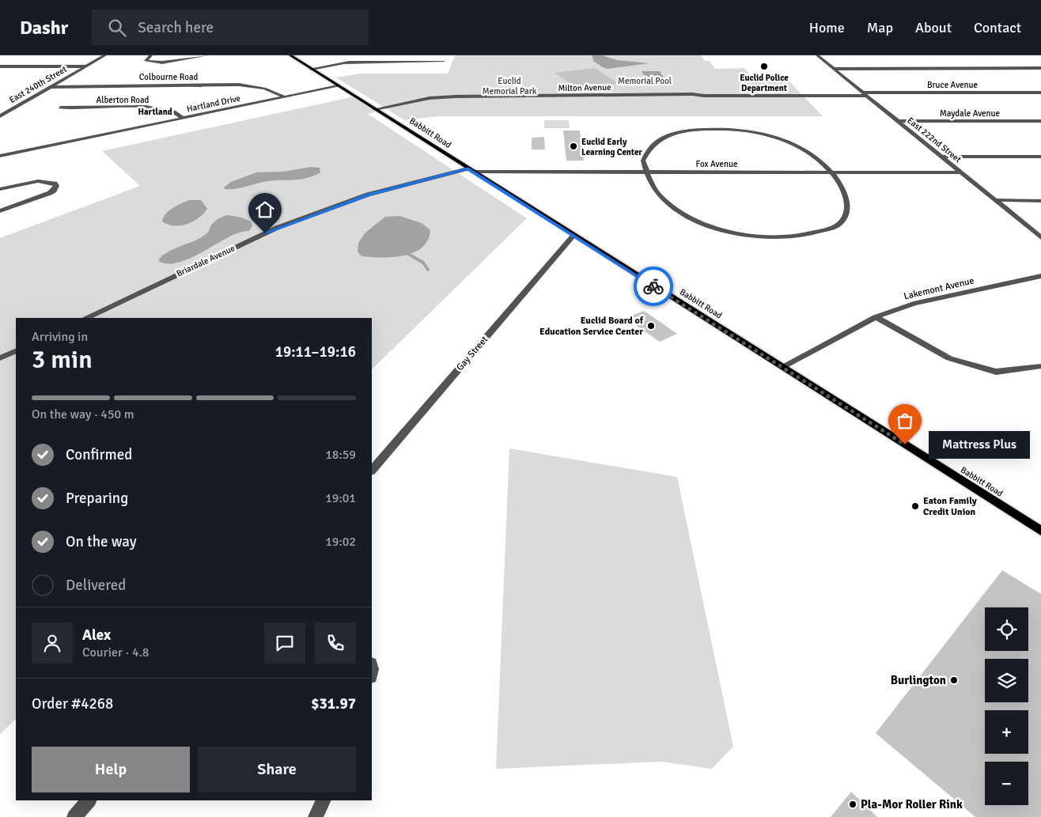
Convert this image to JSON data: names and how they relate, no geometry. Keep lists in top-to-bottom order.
{
  "streets": {
    "main road": ["Babbitt Road"],
    "street": [
      "Colbourne Road",
      "East 240th Street",
      "Bruce Avenue",
      "Milton Avenue",
      "Alberton Road",
      "Hartland Drive",
      "Maydale Avenue",
      "East 222nd Street",
      "Fox Avenue",
      "Briardale Avenue",
      "Lakemont Avenue",
      "Gay Street"
    ]
  },
  "crossings": [
    ["Colbourne Road", "East 240th Street"],
    ["Colbourne Road", "Hartland Drive"],
    ["Bruce Avenue", "Milton Avenue"],
    ["Bruce Avenue", "East 222nd Street"],
    ["Milton Avenue", "Babbitt Road"],
    ["Milton Avenue", "East 222nd Street"],
    ["Alberton Road", "Hartland Drive"],
    ["Hartland Drive", "Babbitt Road"],
    ["Maydale Avenue", "East 222nd Street"],
    ["Babbitt Road", "Fox Avenue"],
    ["Babbitt Road", "Briardale Avenue"],
    ["Babbitt Road", "Lakemont Avenue"],
    ["Babbitt Road", "Gay Street"],
    ["East 222nd Street", "Fox Avenue"],
    ["Fox Avenue", "Briardale Avenue"]
  ],
  "districts": ["Hartland"],
  "parks": ["Euclid Memorial Park", "Memorial Pool"],
  "places": [
    "Euclid Police Department",
    "Euclid Early Learning Center",
    "Euclid Board of Education Service Center",
    "Mattress Plus",
    "Eaton Family Credit Union",
    "Burlington",
    "Pla-Mor Roller Rink"
  ],
  "page": {
    "header": "Dashr",
    "search": "Search here",
    "nav": [
      "Home",
      "Map",
      "About",
      "Contact"
    ],
    "heading": ["3 min", "Arriving in", "19:11–19:16"],
    "panel": [
      "Alex",
      "Courier · 4.8",
      "Order #4268",
      "$31.97"
    ],
    "bar": "On the way · 450 m",
    "bubble": "Mattress Plus",
    "list": [
      ["Confirmed", "18:59"],
      ["Preparing", "19:01"],
      ["On the way", "19:02"],
      "Delivered"
    ],
    "map_buttons": ["+", "−"],
    "buttons": ["Help", "Share"]
  }
}
